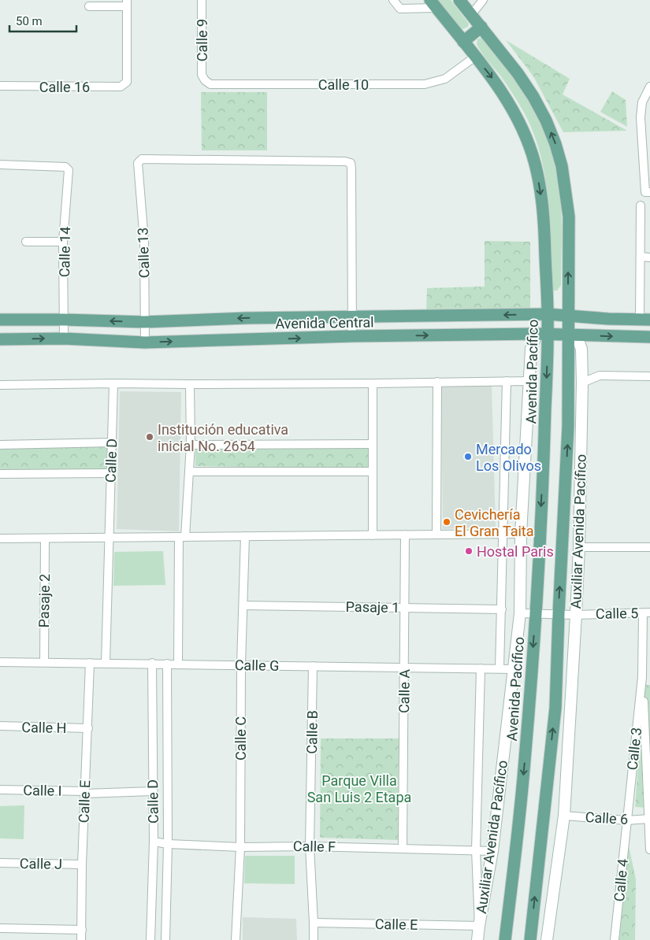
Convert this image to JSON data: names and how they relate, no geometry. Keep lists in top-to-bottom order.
{
  "streets": {
    "main road": ["Avenida Central", "Avenida Pacífico", "Auxiliar Avenida Pacífico"],
    "street": [
      "Calle 9",
      "Calle 10",
      "Calle 16",
      "Calle 14",
      "Calle 13",
      "Calle D",
      "Pasaje 2",
      "Pasaje 1",
      "Calle 5",
      "Calle G",
      "Calle A",
      "Calle H",
      "Calle B",
      "Calle C",
      "Calle 3",
      "Calle I",
      "Calle E",
      "Calle 6",
      "Calle F",
      "Calle J",
      "Calle 4"
    ]
  },
  "crossings": [
    ["Calle 9", "Calle 10"],
    ["Calle 10", "Avenida Pacífico"],
    ["Calle 14", "Avenida Central"],
    ["Calle 13", "Avenida Central"],
    ["Avenida Central", "Avenida Pacífico"],
    ["Avenida Central", "Auxiliar Avenida Pacífico"],
    ["Avenida Pacífico", "Auxiliar Avenida Pacífico"],
    ["Avenida Pacífico", "Calle 5"],
    ["Calle D", "Calle G"],
    ["Calle D", "Calle I"],
    ["Calle D", "Calle F"],
    ["Auxiliar Avenida Pacífico", "Calle 5"],
    ["Auxiliar Avenida Pacífico", "Calle G"],
    ["Auxiliar Avenida Pacífico", "Calle E"],
    ["Auxiliar Avenida Pacífico", "Calle 6"],
    ["Auxiliar Avenida Pacífico", "Calle F"],
    ["Pasaje 2", "Calle G"],
    ["Pasaje 1", "Calle A"],
    ["Pasaje 1", "Calle C"],
    ["Calle 5", "Calle 3"],
    ["Calle G", "Calle A"],
    ["Calle G", "Calle B"],
    ["Calle G", "Calle C"],
    ["Calle G", "Calle E"],
    ["Calle A", "Calle F"],
    ["Calle H", "Calle E"],
    ["Calle B", "Calle E"],
    ["Calle B", "Calle F"],
    ["Calle C", "Calle F"],
    ["Calle 3", "Calle 6"],
    ["Calle 3", "Calle 4"],
    ["Calle I", "Calle E"],
    ["Calle E", "Calle J"],
    ["Calle 6", "Calle 4"]
  ],
  "parks": ["Parque Villa San Luis 2 Etapa"],
  "places": [
    "Institución educativa inicial No. 2654",
    "Mercado Los Olivos",
    "Cevichería El Gran Taita",
    "Hostal Paris"
  ],
  "scale_bar": "50 m"
}
